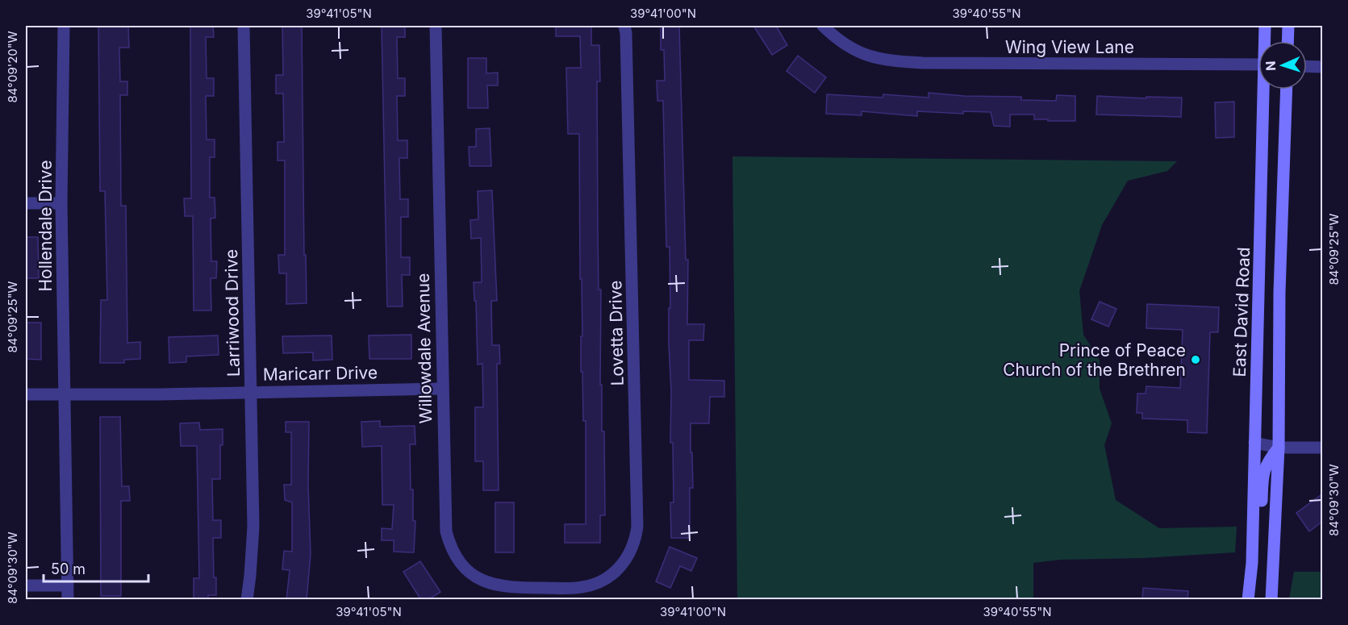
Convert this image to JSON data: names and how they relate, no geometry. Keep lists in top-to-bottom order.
{
  "streets": {
    "street": [
      "Wing View Lane",
      "Hollendale Drive",
      "East David Road",
      "Larriwood Drive",
      "Lovetta Drive",
      "Willowdale Avenue",
      "Maricarr Drive"
    ]
  },
  "crossings": [
    ["Hollendale Drive", "Maricarr Drive"],
    ["Larriwood Drive", "Maricarr Drive"],
    ["Lovetta Drive", "Willowdale Avenue"],
    ["Willowdale Avenue", "Maricarr Drive"]
  ],
  "places": ["Prince of Peace Church of the Brethren"],
  "scale_bar": "50 m",
  "north": "left",
  "coordinates": [
    "39°41'05\"N",
    "39°41'00\"N",
    "39°40'55\"N",
    "84°09'20\"W",
    "84°09'25\"W",
    "84°09'30\"W"
  ]
}
